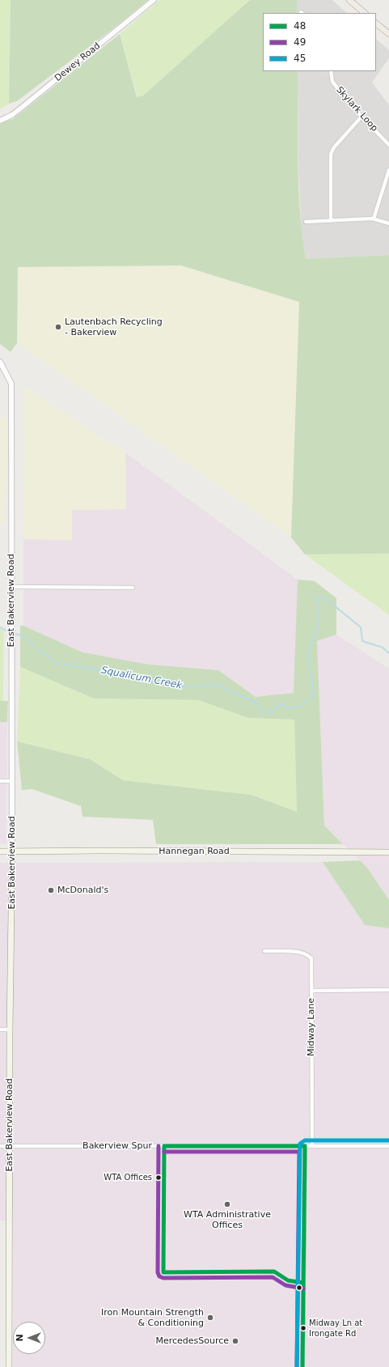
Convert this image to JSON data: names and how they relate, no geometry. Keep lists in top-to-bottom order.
{
  "streets": {
    "main road": ["East Bakerview Road", "Hannegan Road"],
    "street": [
      "Dewey Road",
      "Skylark Loop",
      "Midway Lane",
      "Bakerview Spur"
    ]
  },
  "crossings": [
    ["East Bakerview Road", "Hannegan Road"],
    ["East Bakerview Road", "Bakerview Spur"],
    ["Midway Lane", "Bakerview Spur"]
  ],
  "water": ["Squalicum Creek"],
  "places": [
    "Lautenbach Recycling - Bakerview",
    "McDonald's",
    "WTA Offices",
    "WTA Administrative Offices",
    "Iron Mountain Strength & Conditioning",
    "Midway Ln at Irongate Rd",
    "MercedesSource"
  ],
  "lines": ["transit line 45", "transit line 48", "transit line 49"],
  "legend": ["48", "49", "45"],
  "north": "left"
}
